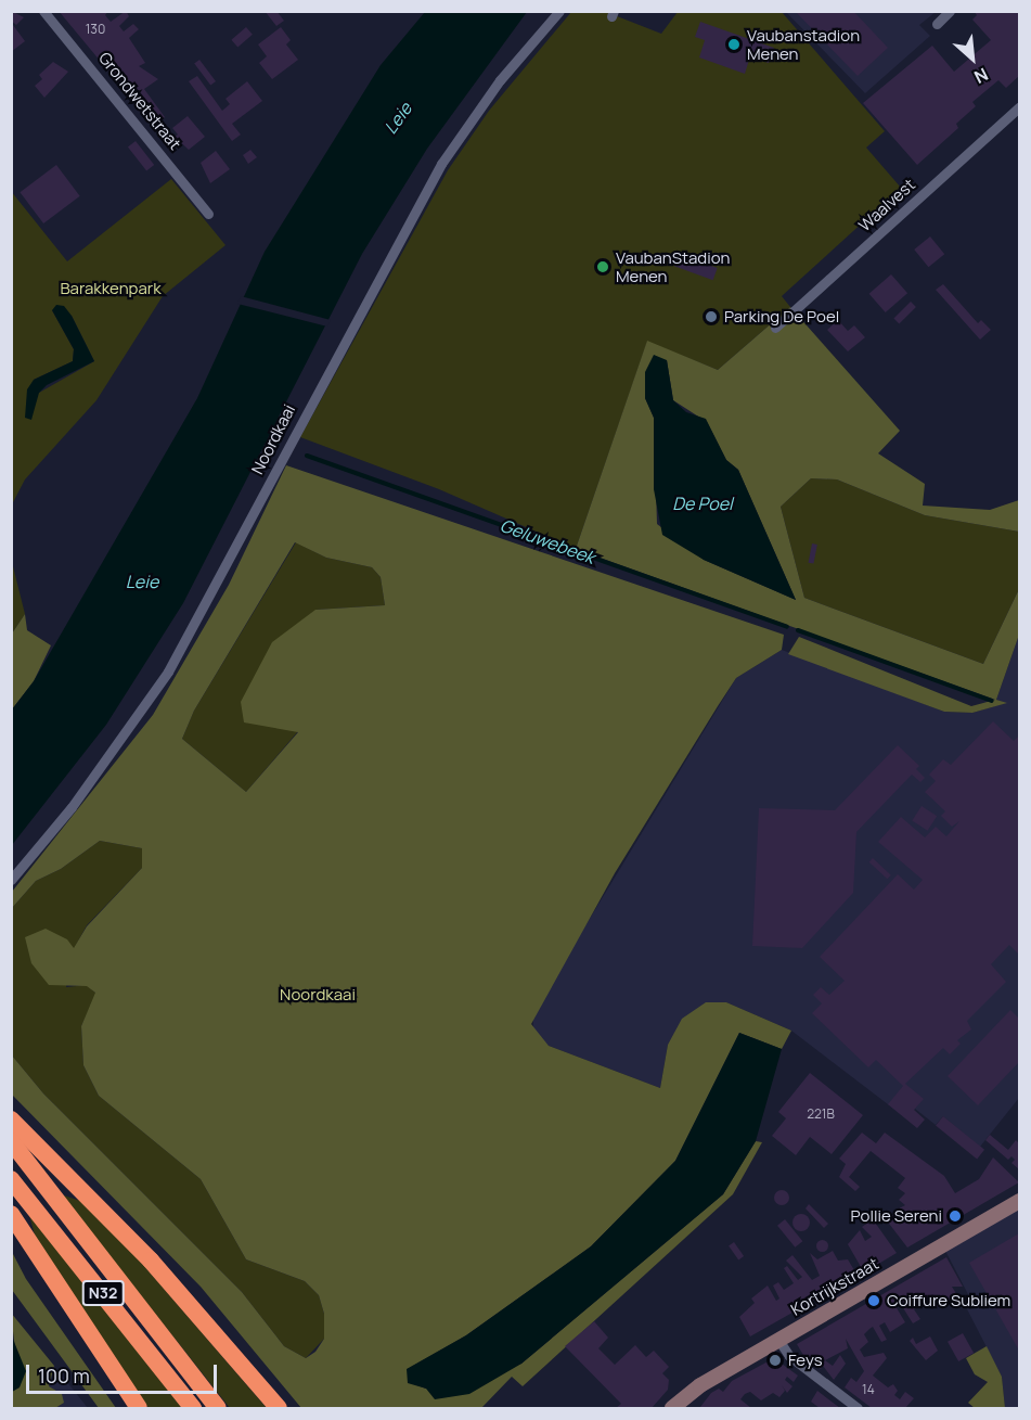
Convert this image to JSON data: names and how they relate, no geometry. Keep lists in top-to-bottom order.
{
  "streets": {
    "highway": ["N32"],
    "street": [
      "Grondwetstraat",
      "Waalvest",
      "Noordkaai",
      "Kortrijkstraat"
    ]
  },
  "water": ["Leie", "De Poel", "Geluwebeek"],
  "parks": ["Barakkenpark", "Noordkaai"],
  "places": [
    "Vaubanstadion Menen",
    "VaubanStadion Menen",
    "Parking De Poel",
    "Pollie Sereni",
    "Coiffure Subliem",
    "Feys"
  ],
  "house_numbers": ["130", "221B", "14"],
  "scale_bar": "100 m",
  "north": "bottom right"
}
